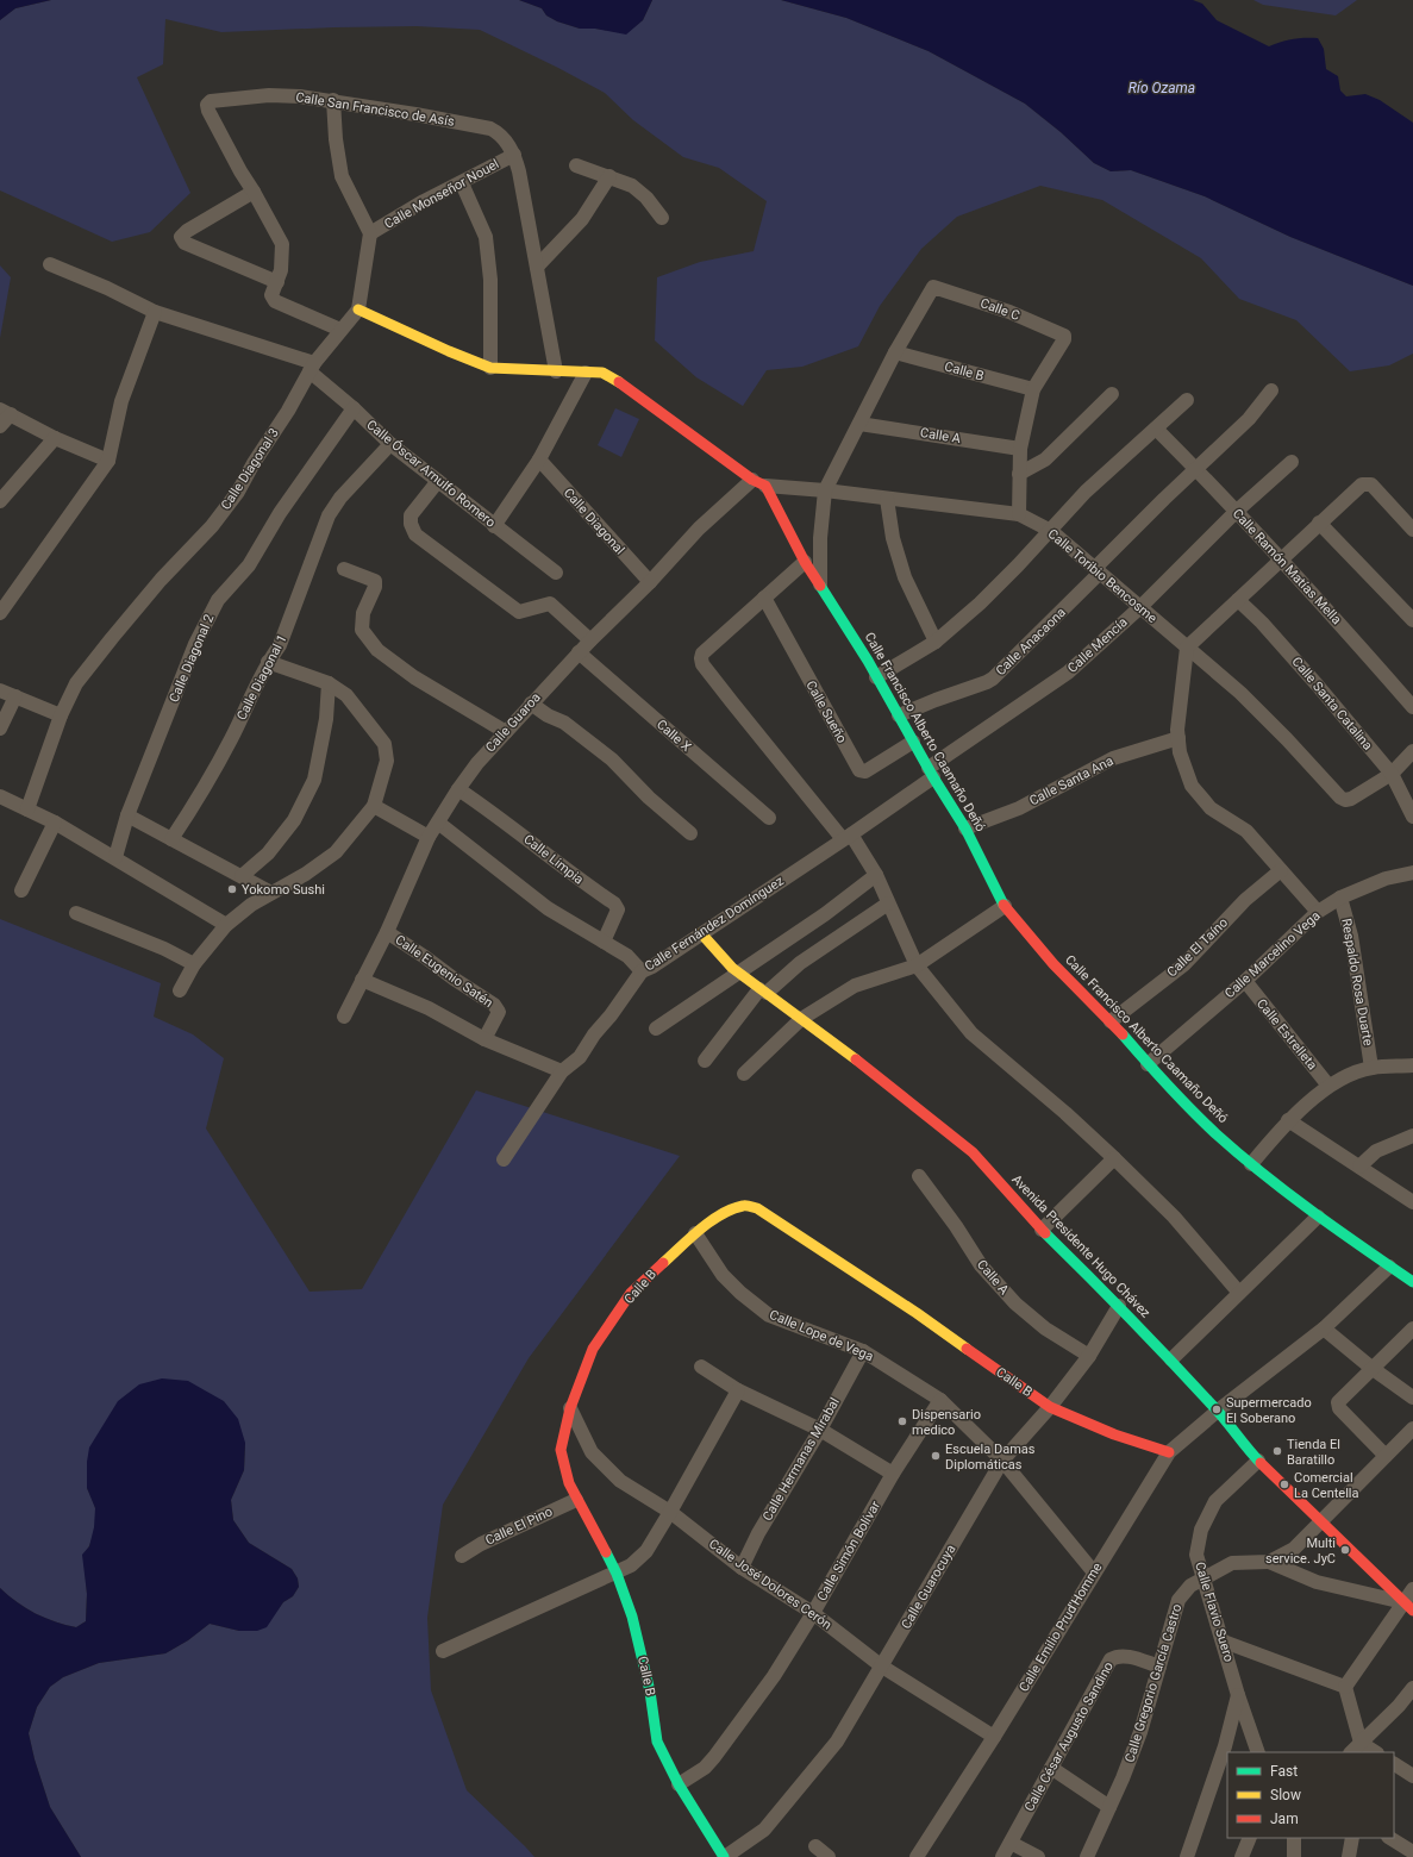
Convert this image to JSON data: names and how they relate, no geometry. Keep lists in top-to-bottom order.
{
  "streets": {
    "street": [
      "Calle San Francisco de Asís",
      "Calle Monseñor Nouel",
      "Calle C",
      "Calle B",
      "Calle A",
      "Calle Diagonal 3",
      "Calle Óscar Arnulfo Romero",
      "Calle Diagonal",
      "Calle Ramón Matías Mella",
      "Calle Toribio Bencosme",
      "Calle Anacaona",
      "Calle Mencía",
      "Calle Diagonal 2",
      "Calle Diagonal 1",
      "Calle Santa Catalina",
      "Calle Sueño",
      "Calle Guaroa",
      "Calle Francisco Alberto Caamaño Deñó",
      "Calle X",
      "Calle Santa Ana",
      "Calle Limpia",
      "Calle Fernández Domínguez",
      "Calle El Taíno",
      "Calle Marcelino Vega",
      "Calle Eugenio Satén",
      "Respaldo Rosa Duarte",
      "Calle Estrelleta",
      "Avenida Presidente Hugo Chávez",
      "Calle Lope de Vega",
      "Calle Hermanas Mirabal",
      "Calle El Pino",
      "Calle Simón Bolívar",
      "Calle José Dolores Cerón",
      "Calle Guarocuya",
      "Calle Flavio Suero",
      "Calle Emilio Prud'Homme",
      "Calle Gregorio García Castro",
      "Calle César Augusto Sandino"
    ]
  },
  "crossings": [
    ["Calle San Francisco de Asís", "Calle Monseñor Nouel"],
    ["Calle San Francisco de Asís", "Calle Diagonal 3"],
    ["Calle C", "Calle B"],
    ["Calle B", "Calle Lope de Vega"],
    ["Calle B", "Calle El Pino"],
    ["Calle B", "Calle Simón Bolívar"],
    ["Calle B", "Calle José Dolores Cerón"],
    ["Calle B", "Calle Guarocuya"],
    ["Calle B", "Calle Emilio Prud'Homme"],
    ["Calle A", "Calle Guarocuya"],
    ["Calle Diagonal 3", "Calle Óscar Arnulfo Romero"],
    ["Calle Óscar Arnulfo Romero", "Calle Diagonal 2"],
    ["Calle Óscar Arnulfo Romero", "Calle Diagonal 1"],
    ["Calle Diagonal", "Calle Guaroa"],
    ["Calle Ramón Matías Mella", "Calle Anacaona"],
    ["Calle Ramón Matías Mella", "Calle Mencía"],
    ["Calle Toribio Bencosme", "Calle Anacaona"],
    ["Calle Toribio Bencosme", "Calle Mencía"],
    ["Calle Toribio Bencosme", "Calle Santa Catalina"],
    ["Calle Toribio Bencosme", "Calle Francisco Alberto Caamaño Deñó"],
    ["Calle Anacaona", "Calle Francisco Alberto Caamaño Deñó"],
    ["Calle Mencía", "Calle Francisco Alberto Caamaño Deñó"],
    ["Calle Mencía", "Calle Fernández Domínguez"],
    ["Calle Sueño", "Calle Francisco Alberto Caamaño Deñó"],
    ["Calle Guaroa", "Calle X"],
    ["Calle Guaroa", "Calle Limpia"],
    ["Calle Guaroa", "Calle Eugenio Satén"],
    ["Calle Francisco Alberto Caamaño Deñó", "Calle Santa Ana"],
    ["Calle Francisco Alberto Caamaño Deñó", "Calle Fernández Domínguez"],
    ["Calle Francisco Alberto Caamaño Deñó", "Calle El Taíno"],
    ["Calle Francisco Alberto Caamaño Deñó", "Calle Marcelino Vega"],
    ["Calle Francisco Alberto Caamaño Deñó", "Calle Emilio Prud'Homme"],
    ["Calle Fernández Domínguez", "Avenida Presidente Hugo Chávez"],
    ["Calle Marcelino Vega", "Respaldo Rosa Duarte"],
    ["Calle Marcelino Vega", "Calle Estrelleta"],
    ["Avenida Presidente Hugo Chávez", "Calle Guarocuya"],
    ["Avenida Presidente Hugo Chávez", "Calle Flavio Suero"],
    ["Avenida Presidente Hugo Chávez", "Calle Emilio Prud'Homme"],
    ["Avenida Presidente Hugo Chávez", "Calle Gregorio García Castro"],
    ["Calle Lope de Vega", "Calle Hermanas Mirabal"],
    ["Calle Lope de Vega", "Calle Simón Bolívar"],
    ["Calle Lope de Vega", "Calle Guarocuya"],
    ["Calle Lope de Vega", "Calle Emilio Prud'Homme"],
    ["Calle Hermanas Mirabal", "Calle José Dolores Cerón"],
    ["Calle Simón Bolívar", "Calle José Dolores Cerón"],
    ["Calle José Dolores Cerón", "Calle Guarocuya"],
    ["Calle José Dolores Cerón", "Calle Emilio Prud'Homme"],
    ["Calle Flavio Suero", "Calle Gregorio García Castro"],
    ["Calle Gregorio García Castro", "Calle César Augusto Sandino"]
  ],
  "water": ["Río Ozama"],
  "places": [
    "Yokomo Sushi",
    "Supermercado El Soberano",
    "Dispensario medico",
    "Tienda El Baratillo",
    "Escuela Damas Diplomáticas",
    "Comercial La Centella",
    "Multi service. JyC"
  ],
  "legend": ["Fast", "Slow", "Jam"]
}
